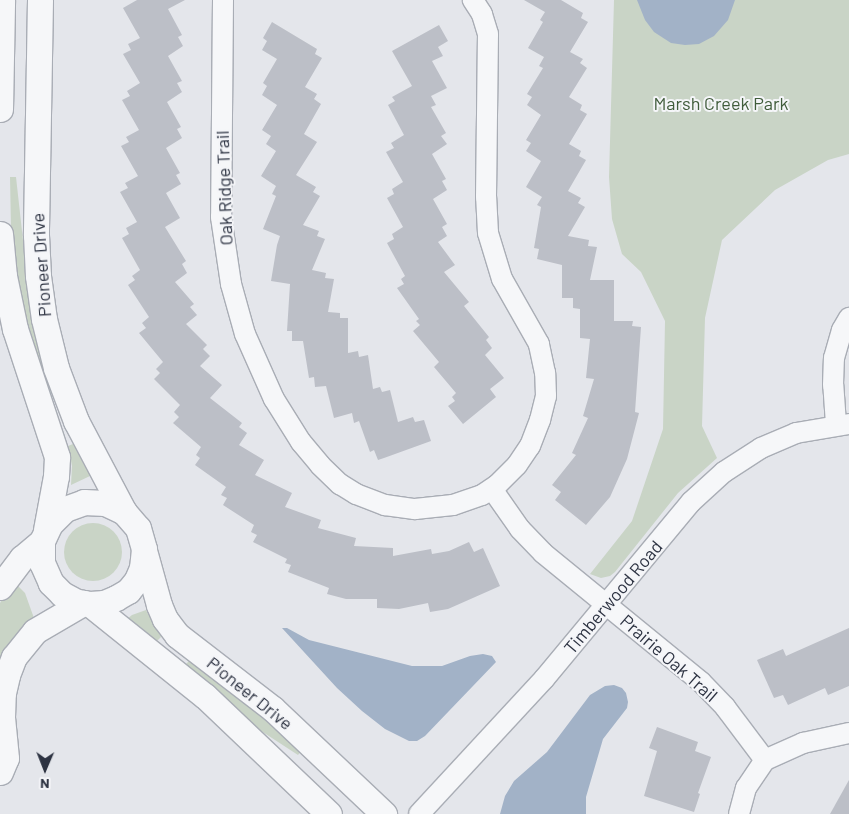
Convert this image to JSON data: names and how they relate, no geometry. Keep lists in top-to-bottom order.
{
  "streets": {
    "street": [
      "Oak Ridge Trail",
      "Pioneer Drive",
      "Timberwood Road",
      "Prairie Oak Trail"
    ]
  },
  "crossings": [
    ["Timberwood Road", "Prairie Oak Trail"]
  ],
  "parks": ["Marsh Creek Park"],
  "north": "bottom"
}
